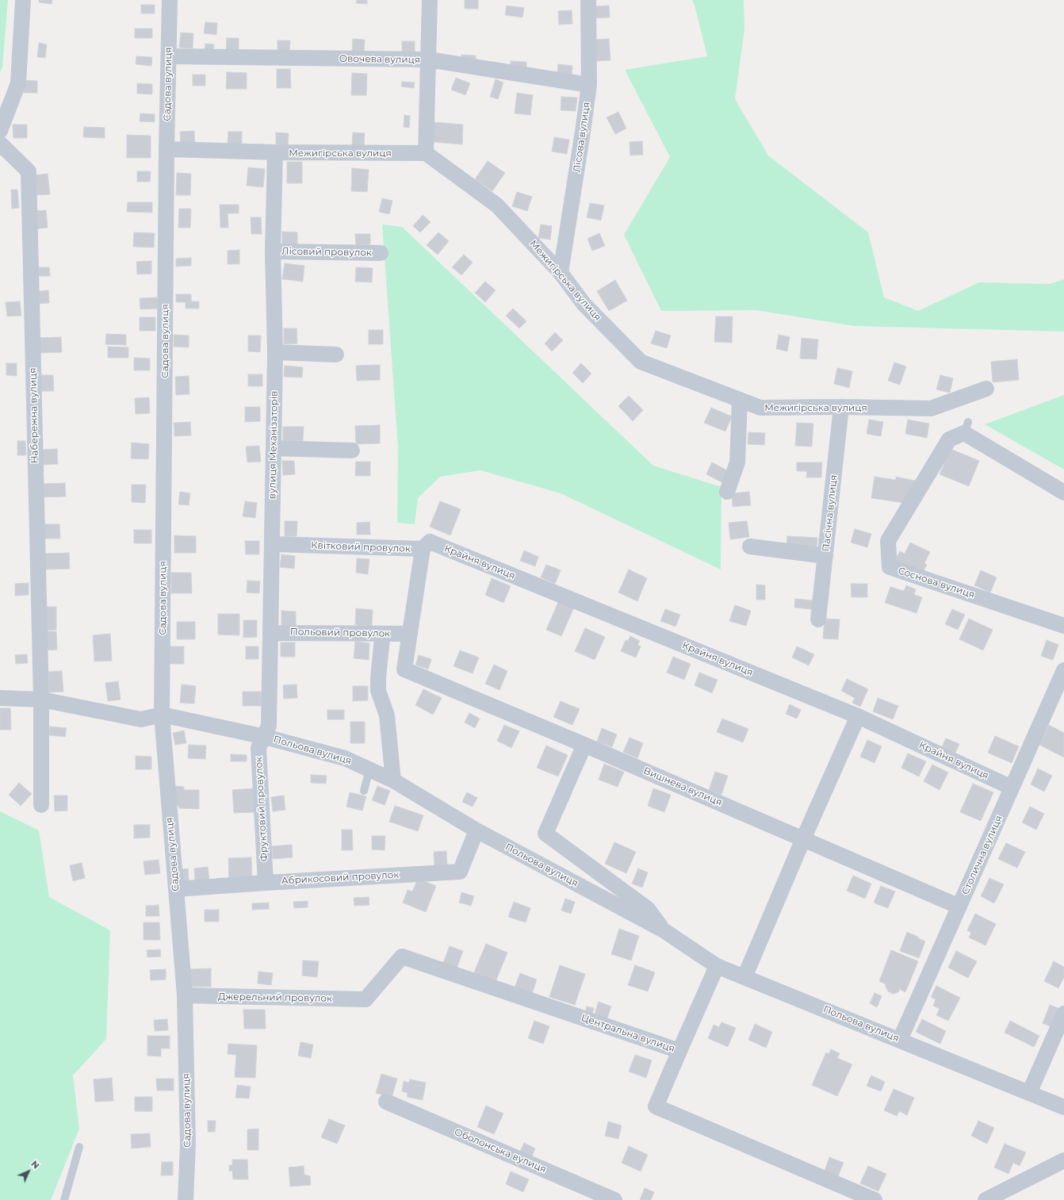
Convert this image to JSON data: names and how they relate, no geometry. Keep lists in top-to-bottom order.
{
  "streets": {
    "street": [
      "Овочева вулиця",
      "Садова вулиця",
      "Лісова вулиця",
      "Межигірська вулиця",
      "Лісовий провулок",
      "Набережна вулиця",
      "вулиця Механізаторів",
      "Пасічна вулиця",
      "Квітковий провулок",
      "Крайня вулиця",
      "Соснова вулиця",
      "Польовий провулок",
      "Польова вулиця",
      "Вишнева вулиця",
      "Фруктовий провулок",
      "Столична вулиця",
      "Абрикосовий провулок",
      "Джерельний провулок",
      "Центральна вулиця",
      "Оболонська вулиця"
    ]
  },
  "crossings": [
    ["Овочева вулиця", "Садова вулиця"],
    ["Овочева вулиця", "Лісова вулиця"],
    ["Садова вулиця", "Межигірська вулиця"],
    ["Садова вулиця", "Польова вулиця"],
    ["Садова вулиця", "Абрикосовий провулок"],
    ["Садова вулиця", "Джерельний провулок"],
    ["Лісова вулиця", "Межигірська вулиця"],
    ["Межигірська вулиця", "вулиця Механізаторів"],
    ["Межигірська вулиця", "Пасічна вулиця"],
    ["Лісовий провулок", "вулиця Механізаторів"],
    ["Набережна вулиця", "Польова вулиця"],
    ["вулиця Механізаторів", "Квітковий провулок"],
    ["вулиця Механізаторів", "Польовий провулок"],
    ["вулиця Механізаторів", "Польова вулиця"],
    ["вулиця Механізаторів", "Фруктовий провулок"],
    ["Квітковий провулок", "Крайня вулиця"],
    ["Квітковий провулок", "Польовий провулок"],
    ["Квітковий провулок", "Вишнева вулиця"],
    ["Крайня вулиця", "Столична вулиця"],
    ["Польова вулиця", "Вишнева вулиця"],
    ["Польова вулиця", "Фруктовий провулок"],
    ["Польова вулиця", "Столична вулиця"],
    ["Польова вулиця", "Абрикосовий провулок"],
    ["Вишнева вулиця", "Столична вулиця"],
    ["Фруктовий провулок", "Абрикосовий провулок"],
    ["Джерельний провулок", "Центральна вулиця"]
  ],
  "north": "top right"
}
